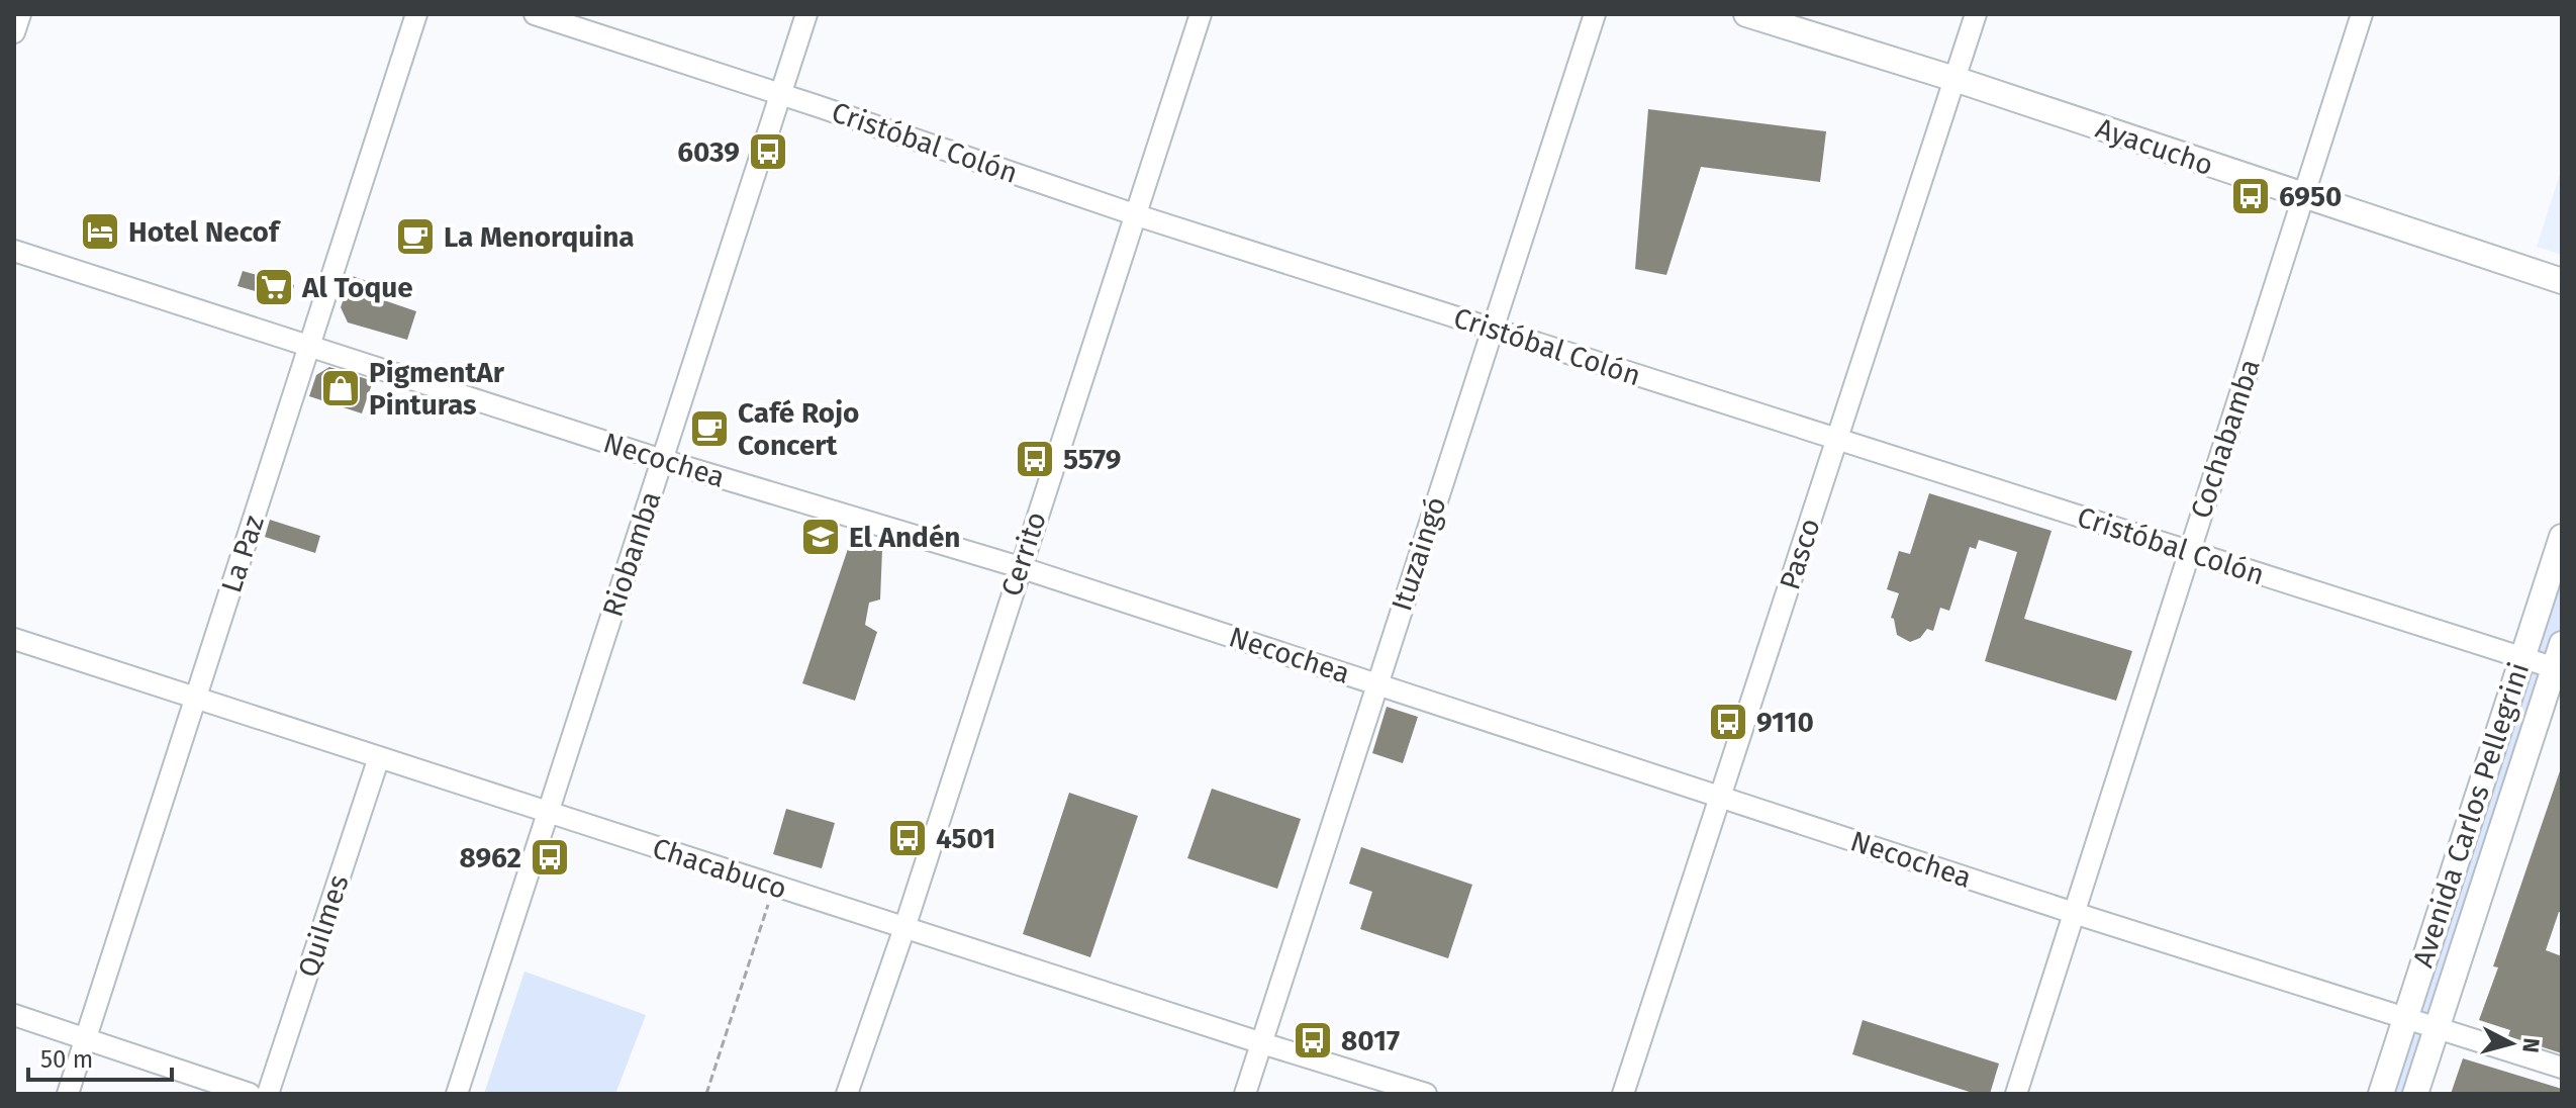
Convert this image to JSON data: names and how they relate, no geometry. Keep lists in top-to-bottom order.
{
  "streets": {
    "main road": ["Ayacucho", "Avenida Carlos Pellegrini"],
    "street": [
      "Cristóbal Colón",
      "Cochabamba",
      "Necochea",
      "La Paz",
      "Riobamba",
      "Cerrito",
      "Ituzaingó",
      "Pasco",
      "Chacabuco",
      "Quilmes"
    ]
  },
  "crossings": [
    ["Cristóbal Colón", "Cochabamba"],
    ["Cristóbal Colón", "Riobamba"],
    ["Cristóbal Colón", "Cerrito"],
    ["Cristóbal Colón", "Ituzaingó"],
    ["Cristóbal Colón", "Pasco"],
    ["Cristóbal Colón", "Avenida Carlos Pellegrini"],
    ["Ayacucho", "Cochabamba"],
    ["Ayacucho", "Pasco"],
    ["Cochabamba", "Necochea"],
    ["Necochea", "La Paz"],
    ["Necochea", "Riobamba"],
    ["Necochea", "Cerrito"],
    ["Necochea", "Ituzaingó"],
    ["Necochea", "Pasco"],
    ["Necochea", "Avenida Carlos Pellegrini"],
    ["La Paz", "Chacabuco"],
    ["Riobamba", "Chacabuco"],
    ["Cerrito", "Chacabuco"],
    ["Ituzaingó", "Chacabuco"],
    ["Chacabuco", "Quilmes"]
  ],
  "places": {
    "bus stop": [
      "6039",
      "6950",
      "5579",
      "9110",
      "4501",
      "8962",
      "8017"
    ],
    "hotel": ["Hotel Necof"],
    "cafe": ["La Menorquina", "Café Rojo Concert"],
    "supermarket": ["Al Toque"],
    "shop": ["PigmentAr Pinturas"],
    "school or university": ["El Andén"]
  },
  "scale_bar": "50 m",
  "north": "right"
}
